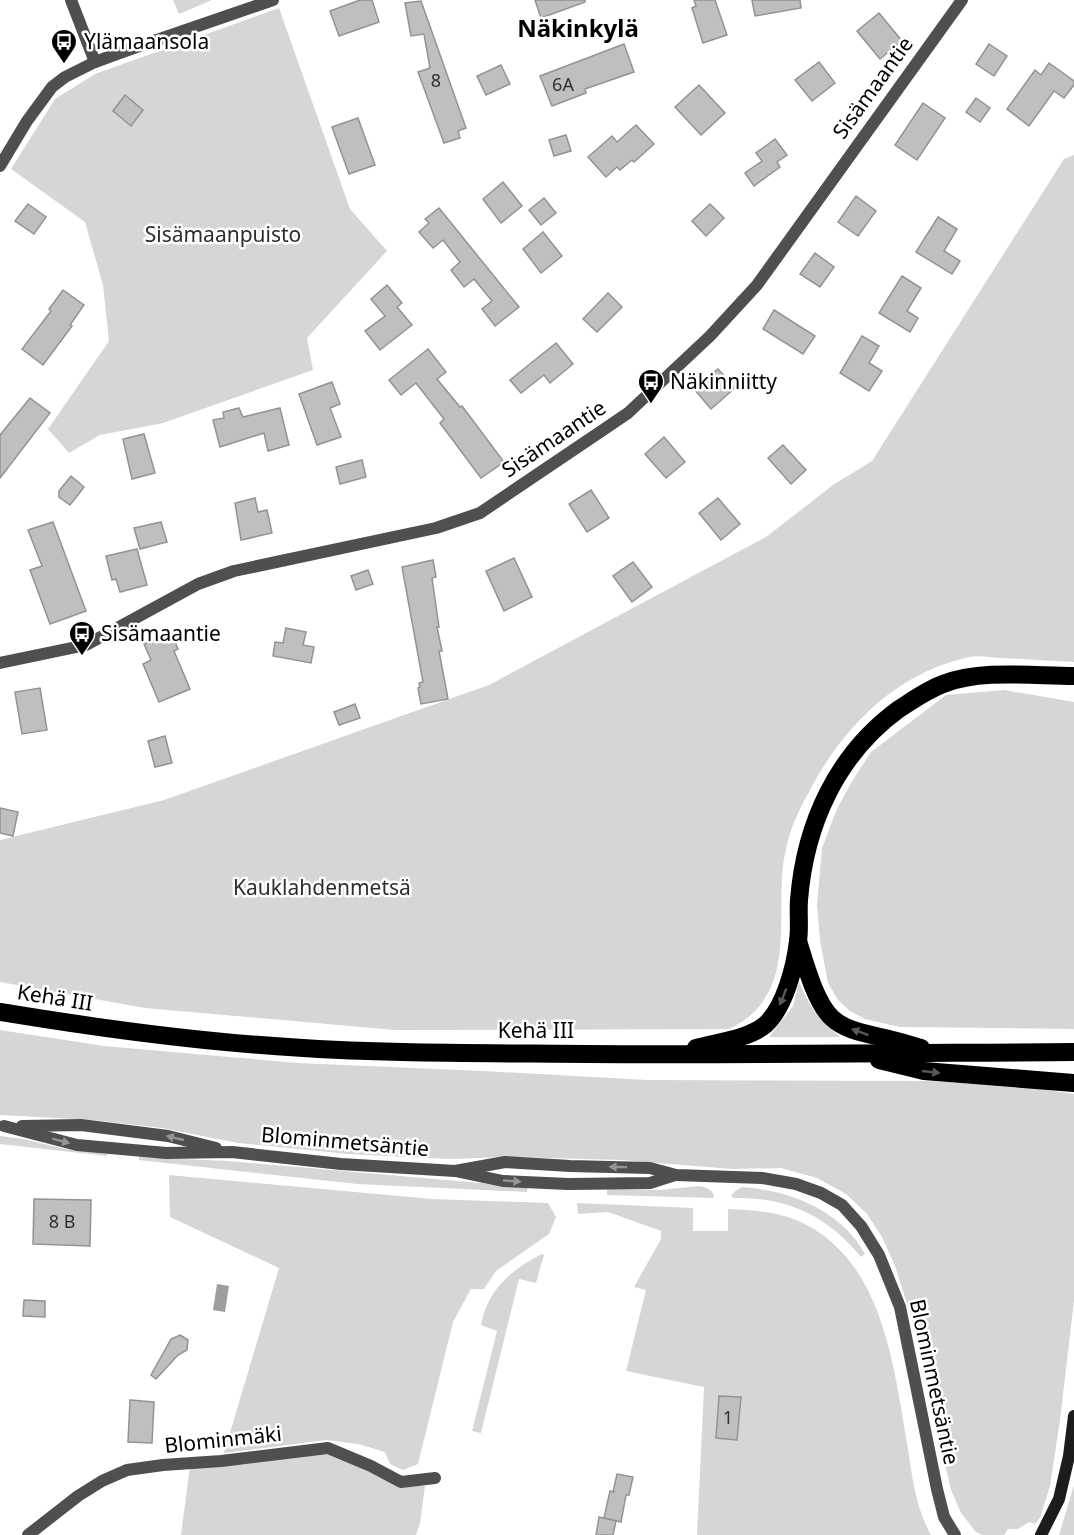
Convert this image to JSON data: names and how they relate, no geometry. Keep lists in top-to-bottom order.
{
  "streets": {
    "highway": ["Kehä III"],
    "street": ["Sisämaantie", "Blominmetsäntie", "Blominmäki"]
  },
  "districts": ["Näkinkylä"],
  "parks": ["Sisämaanpuisto", "Kauklahdenmetsä"],
  "places": {
    "bus stop": ["Ylämaansola", "Näkinniitty", "Sisämaantie"]
  },
  "house_numbers": [
    "8",
    "6A",
    "8 B",
    "1"
  ]
}
